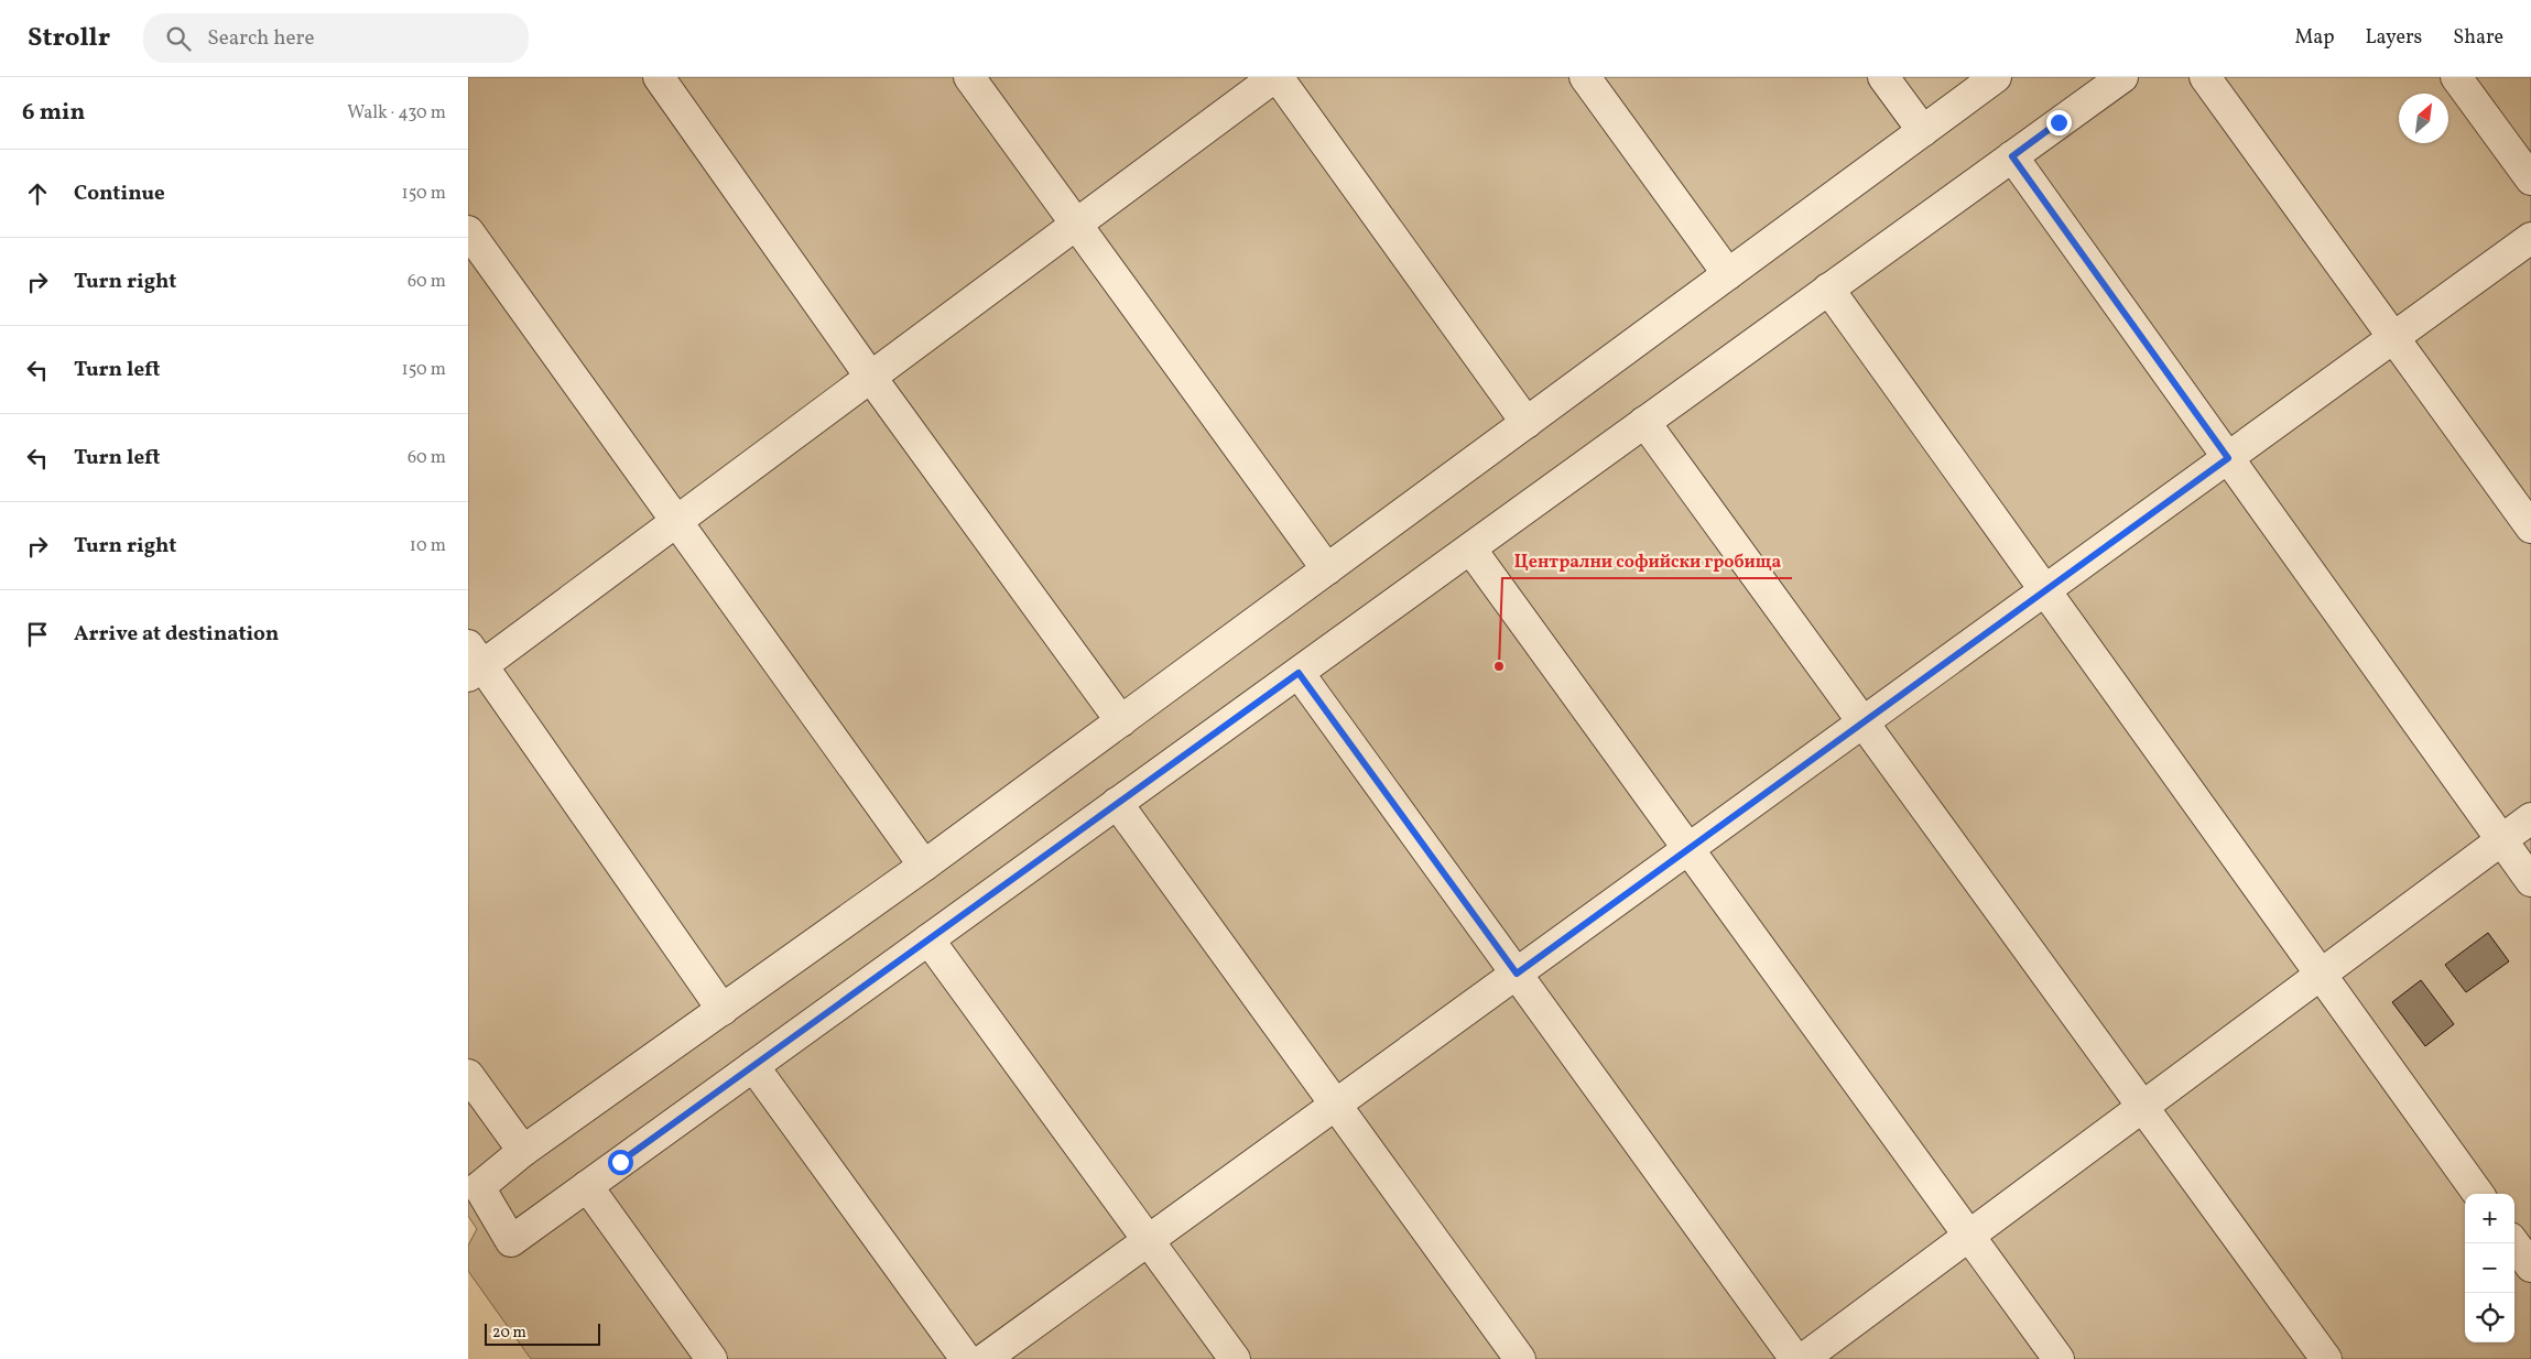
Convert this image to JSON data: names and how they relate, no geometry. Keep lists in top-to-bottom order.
{
  "places": ["Централни софийски гробища"],
  "scale_bar": "20 m",
  "north": "top right",
  "page": {
    "header": "Strollr",
    "search": "Search here",
    "nav": ["Map", "Layers", "Share"],
    "heading": ["6 min", "Walk · 430 m"],
    "list": [
      ["Continue", "150 m"],
      ["Turn right", "60 m"],
      ["Turn left", "150 m"],
      ["Turn left", "60 m"],
      ["Turn right", "10 m"],
      "Arrive at destination"
    ],
    "map_buttons": ["+", "−"],
    "scale": "20 m"
  }
}
